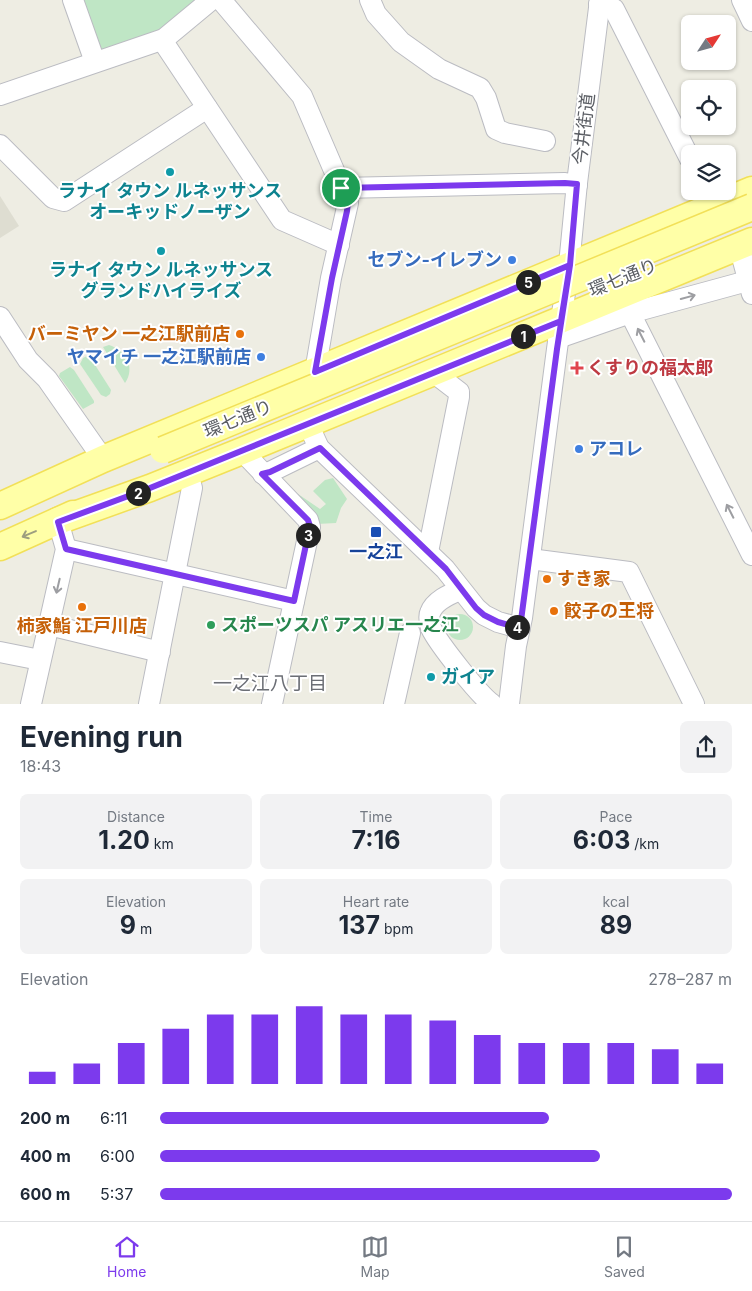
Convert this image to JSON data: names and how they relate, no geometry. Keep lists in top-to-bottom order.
{
  "streets": {
    "main road": ["環七通り"],
    "street": ["今井街道"]
  },
  "districts": ["一之江八丁目"],
  "places": {
    "other": [
      "ラナイ タウン ルネッサンス オーキッドノーザン",
      "ラナイ タウン ルネッサンス グランドハイライズ",
      "セブン-イレブン",
      "バーミヤン 一之江駅前店",
      "ヤマイチ 一之江駅前店",
      "アコレ",
      "すき家",
      "柿家鮨 江戸川店",
      "餃子の王将",
      "スポーツスパ アスリエ一之江",
      "ガイア"
    ],
    "health": ["くすりの福太郎"],
    "transit": ["一之江"]
  },
  "north": "top right",
  "page": {
    "pins": [
      "5",
      "1",
      "2",
      "3",
      "4"
    ],
    "heading": ["Evening run", "18:43"],
    "stats": [
      ["Distance", "1.20 km"],
      ["Time", "7:16"],
      ["Pace", "6:03 /km"],
      ["Elevation", "9 m"],
      ["Heart rate", "137 bpm"],
      ["kcal", "89"]
    ],
    "chart": ["Elevation", "278–287 m"],
    "list": [
      {
        "name": "200 m",
        "note": "6:11"
      },
      {
        "name": "400 m",
        "note": "6:00"
      },
      {
        "name": "600 m",
        "note": "5:37"
      }
    ],
    "tabs": ["Home", "Map", "Saved"]
  }
}
